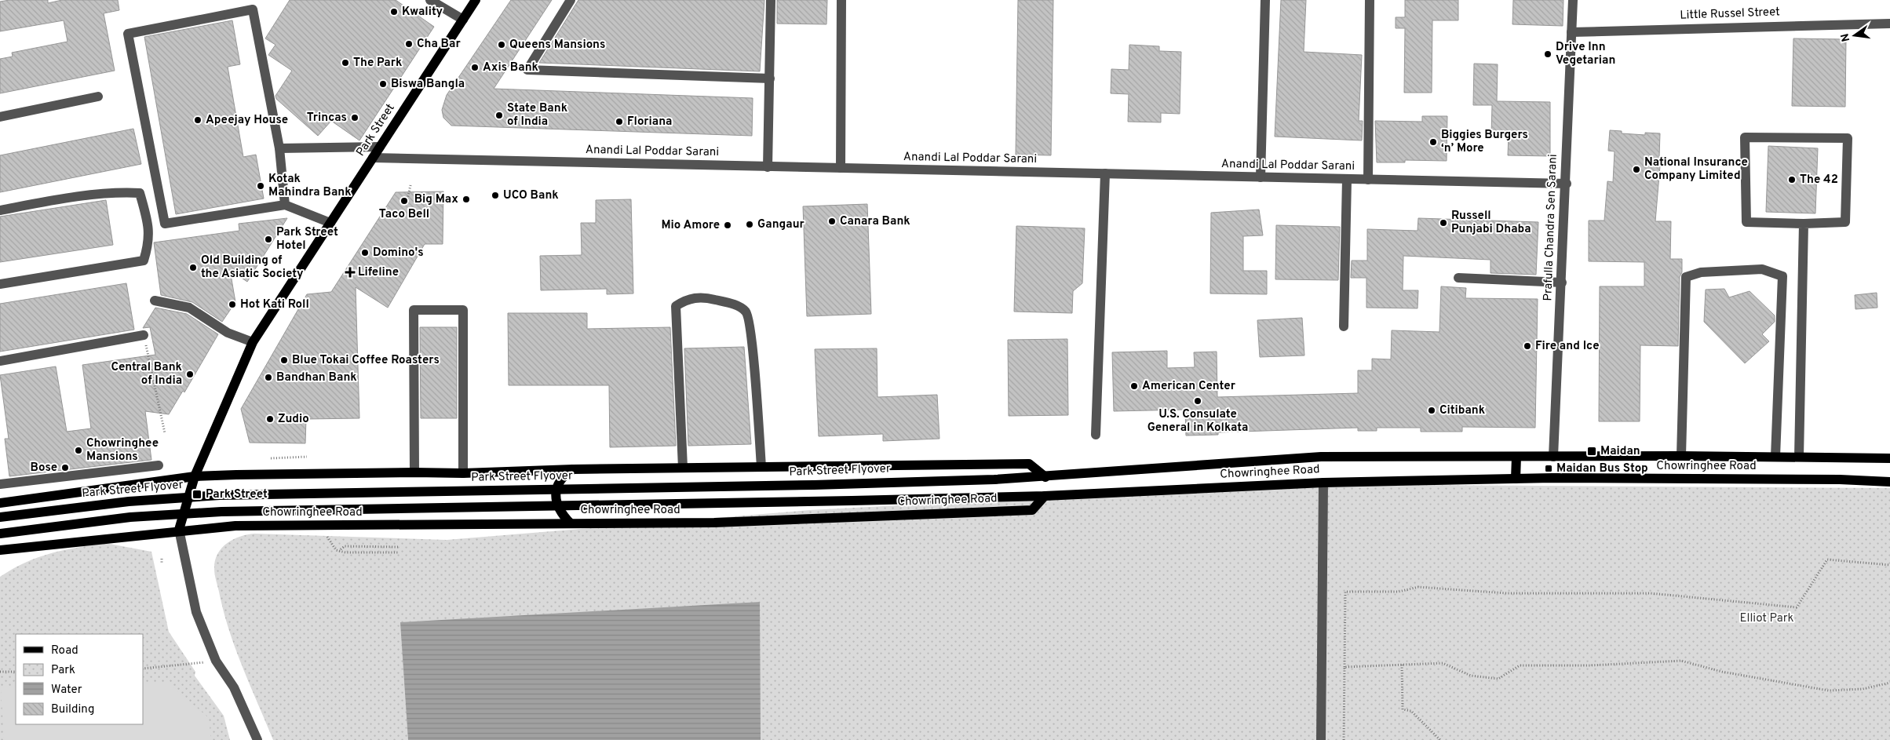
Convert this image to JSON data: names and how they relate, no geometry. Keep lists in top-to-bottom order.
{
  "streets": {
    "main road": ["Park Street", "Chowringhee Road", "Park Street Flyover"],
    "street": ["Little Russel Street", "Anandi Lal Poddar Sarani", "Prafulla Chandra Sen Sarani"]
  },
  "crossings": [
    ["Little Russel Street", "Prafulla Chandra Sen Sarani"],
    ["Park Street", "Anandi Lal Poddar Sarani"],
    ["Park Street", "Chowringhee Road"],
    ["Anandi Lal Poddar Sarani", "Prafulla Chandra Sen Sarani"],
    ["Prafulla Chandra Sen Sarani", "Chowringhee Road"],
    ["Chowringhee Road", "Park Street Flyover"]
  ],
  "parks": ["Elliot Park"],
  "places": {
    "other": [
      "Kwality",
      "Cha Bar",
      "Queens Mansions",
      "Drive Inn Vegetarian",
      "The Park",
      "Axis Bank",
      "Biswa Bangla",
      "State Bank of India",
      "Trincas",
      "Apeejay House",
      "Floriana",
      "Biggies Burgers ‘n’ More",
      "National Insurance Company Limited",
      "The 42",
      "Kotak Mahindra Bank",
      "UCO Bank",
      "Big Max",
      "Taco Bell",
      "Canara Bank",
      "Russell Punjabi Dhaba",
      "Gangaur",
      "Mio Amore",
      "Park Street Hotel",
      "Domino's",
      "Old Building of the Asiatic Society",
      "Hot Kati Roll",
      "Fire and Ice",
      "Blue Tokai Coffee Roasters",
      "Central Bank of India",
      "Bandhan Bank",
      "American Center",
      "U.S. Consulate General in Kolkata",
      "Citibank",
      "Zudio",
      "Chowringhee Mansions",
      "Bose"
    ],
    "health": ["Lifeline"],
    "transit": ["Maidan", "Maidan Bus Stop", "Park Street"]
  },
  "legend": [
    "Road",
    "Park",
    "Water",
    "Building"
  ],
  "north": "left"
}
